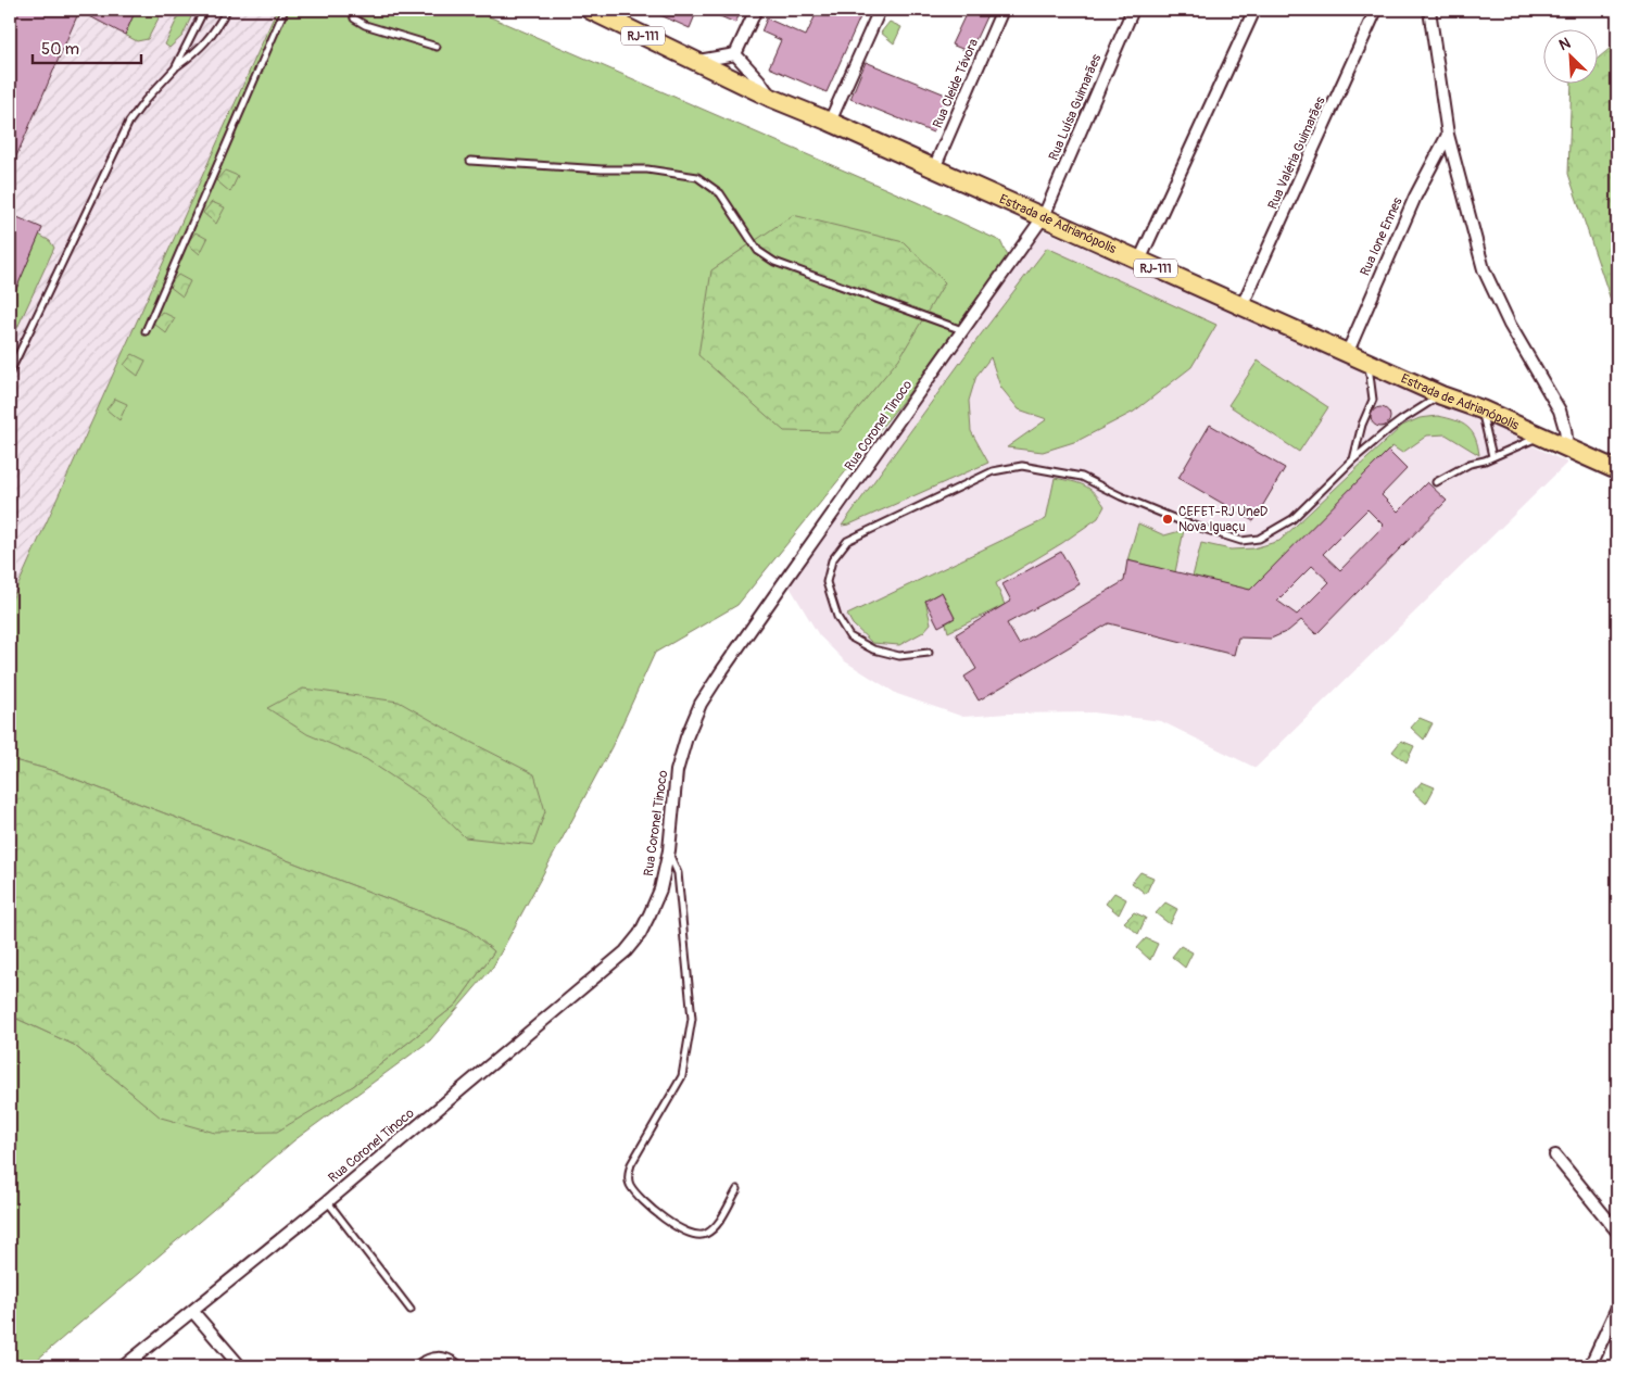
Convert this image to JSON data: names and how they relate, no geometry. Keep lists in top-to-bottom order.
{
  "streets": {
    "main road": ["RJ-111", "Estrada de Adrianópolis"],
    "street": [
      "Rua Cleide Távora",
      "Rua Luísa Guimarães",
      "Rua Valéria Guimarães",
      "Rua Ione Ennes",
      "Rua Coronel Tinoco"
    ]
  },
  "crossings": [
    ["Rua Cleide Távora", "Estrada de Adrianópolis"],
    ["Rua Luísa Guimarães", "Estrada de Adrianópolis"],
    ["Rua Luísa Guimarães", "Rua Coronel Tinoco"],
    ["Rua Valéria Guimarães", "Estrada de Adrianópolis"],
    ["Estrada de Adrianópolis", "Rua Ione Ennes"],
    ["Estrada de Adrianópolis", "Rua Coronel Tinoco"]
  ],
  "places": ["CEFET-RJ UneD Nova Iguaçu"],
  "scale_bar": "50 m",
  "north": "top left"
}
